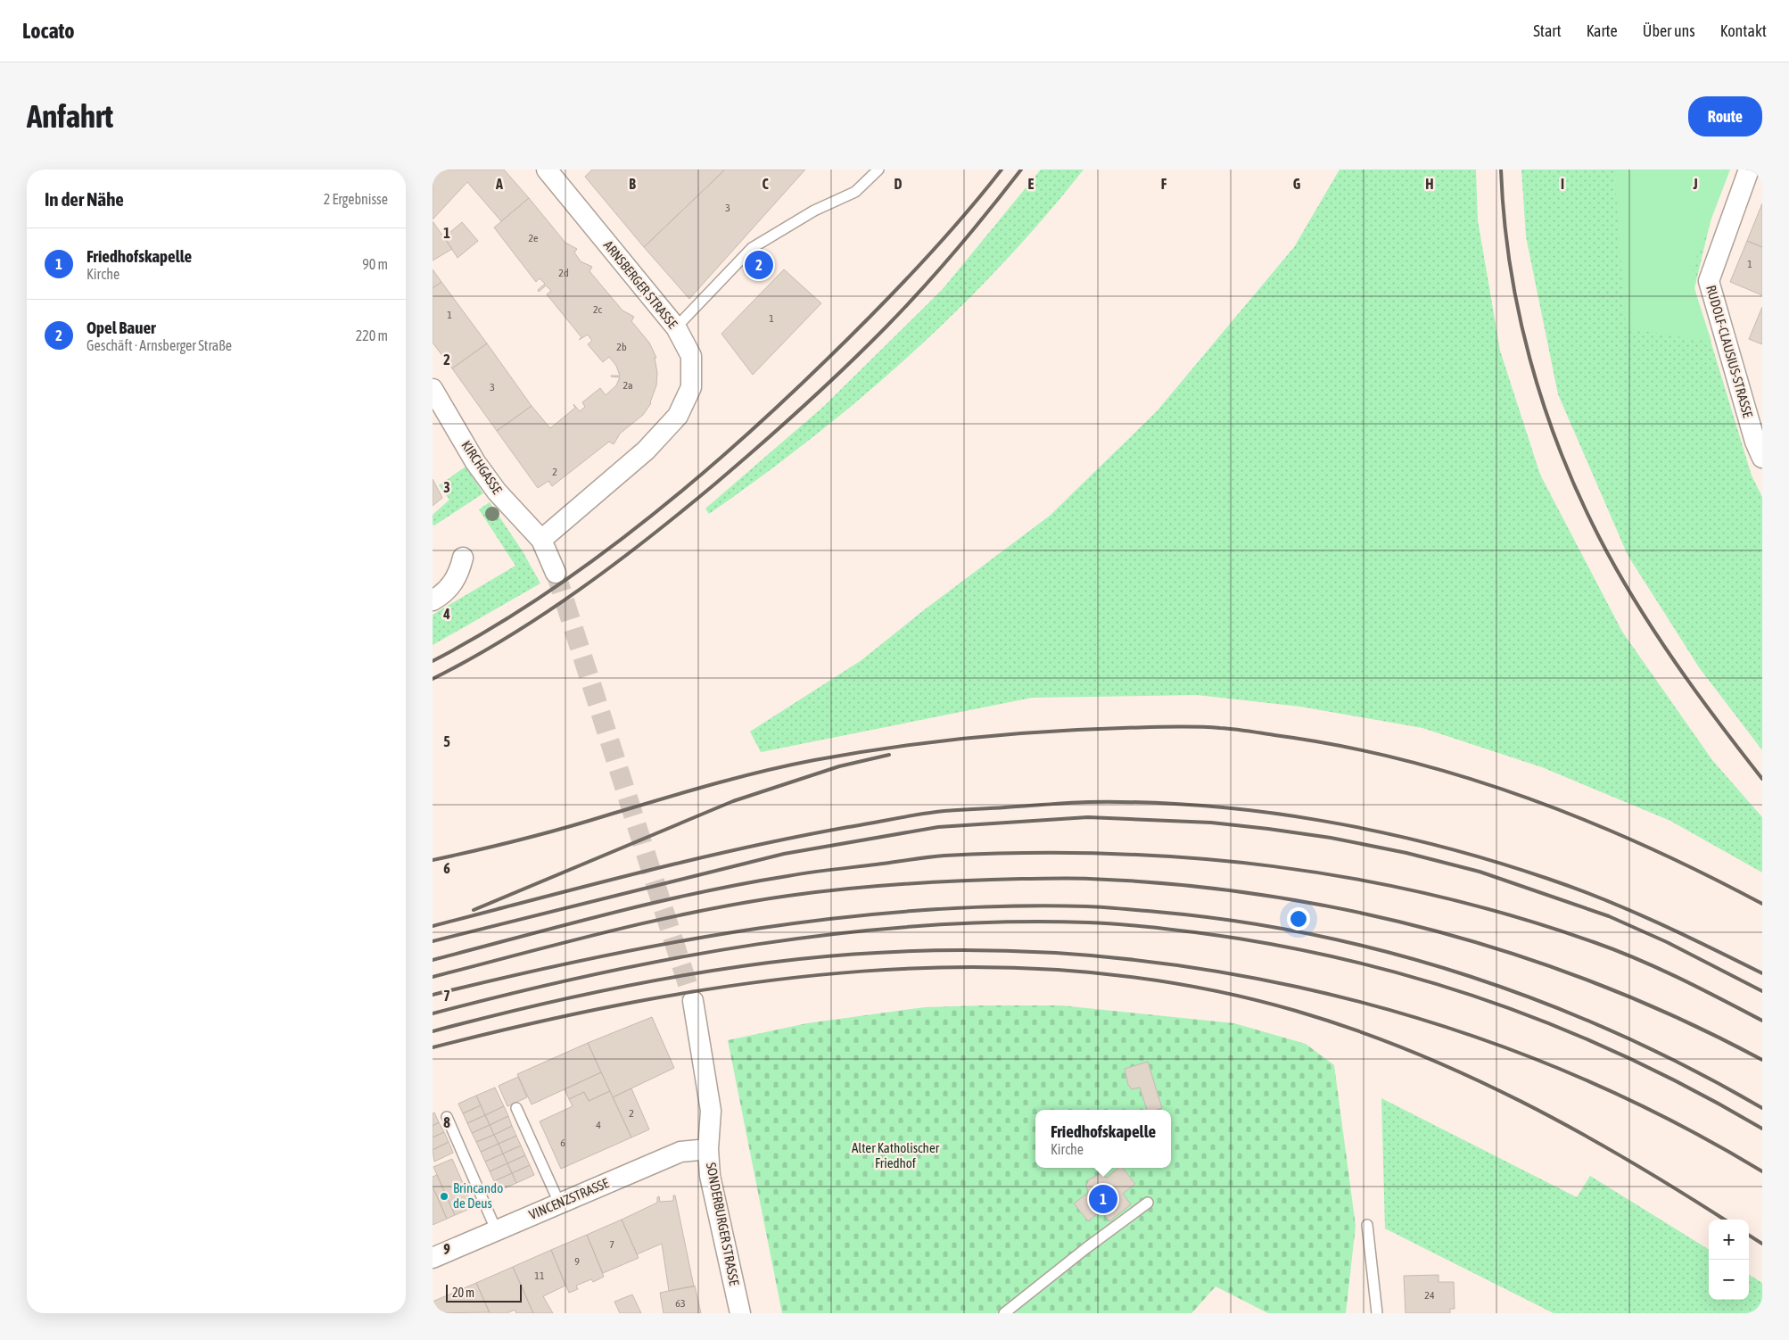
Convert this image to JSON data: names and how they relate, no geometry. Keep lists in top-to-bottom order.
{
  "streets": {
    "street": [
      "ARNSBERGER STRASSE",
      "RUDOLF-CLAUSIUS-STRASSE",
      "KIRCHGASSE",
      "VINCENZSTRASSE",
      "SONDERBURGER STRASSE"
    ]
  },
  "crossings": [
    ["ARNSBERGER STRASSE", "KIRCHGASSE"],
    ["VINCENZSTRASSE", "SONDERBURGER STRASSE"]
  ],
  "parks": ["Alter Katholischer Friedhof"],
  "places": ["Brincando de Deus"],
  "house_numbers": [
    "3",
    "2e",
    "1",
    "2d",
    "2c",
    "1",
    "1",
    "2b",
    "2a",
    "3",
    "2",
    "2",
    "4",
    "6",
    "7",
    "9",
    "11",
    "24",
    "63"
  ],
  "scale_bar": "20 m",
  "page": {
    "header": "Locato",
    "nav": [
      "Start",
      "Karte",
      "Über uns",
      "Kontakt"
    ],
    "buttons": "Route",
    "title": "Anfahrt",
    "heading": ["In der Nähe", "2 Ergebnisse"],
    "list": [
      {
        "mark": "1",
        "name": "Friedhofskapelle",
        "note": "Kirche",
        "value": "90 m"
      },
      {
        "mark": "2",
        "name": "Opel Bauer",
        "note": "Geschäft · Arnsberger Straße",
        "value": "220 m"
      }
    ],
    "pins": ["2", "1"],
    "popup": ["Friedhofskapelle", "Kirche"],
    "map_buttons": ["+", "−"],
    "scale": "20 m"
  },
  "grid": {
    "columns": [
      "A",
      "B",
      "C",
      "D",
      "E",
      "F",
      "G",
      "H",
      "I",
      "J"
    ],
    "rows": [
      "1",
      "2",
      "3",
      "4",
      "5",
      "6",
      "7",
      "8",
      "9"
    ]
  }
}
